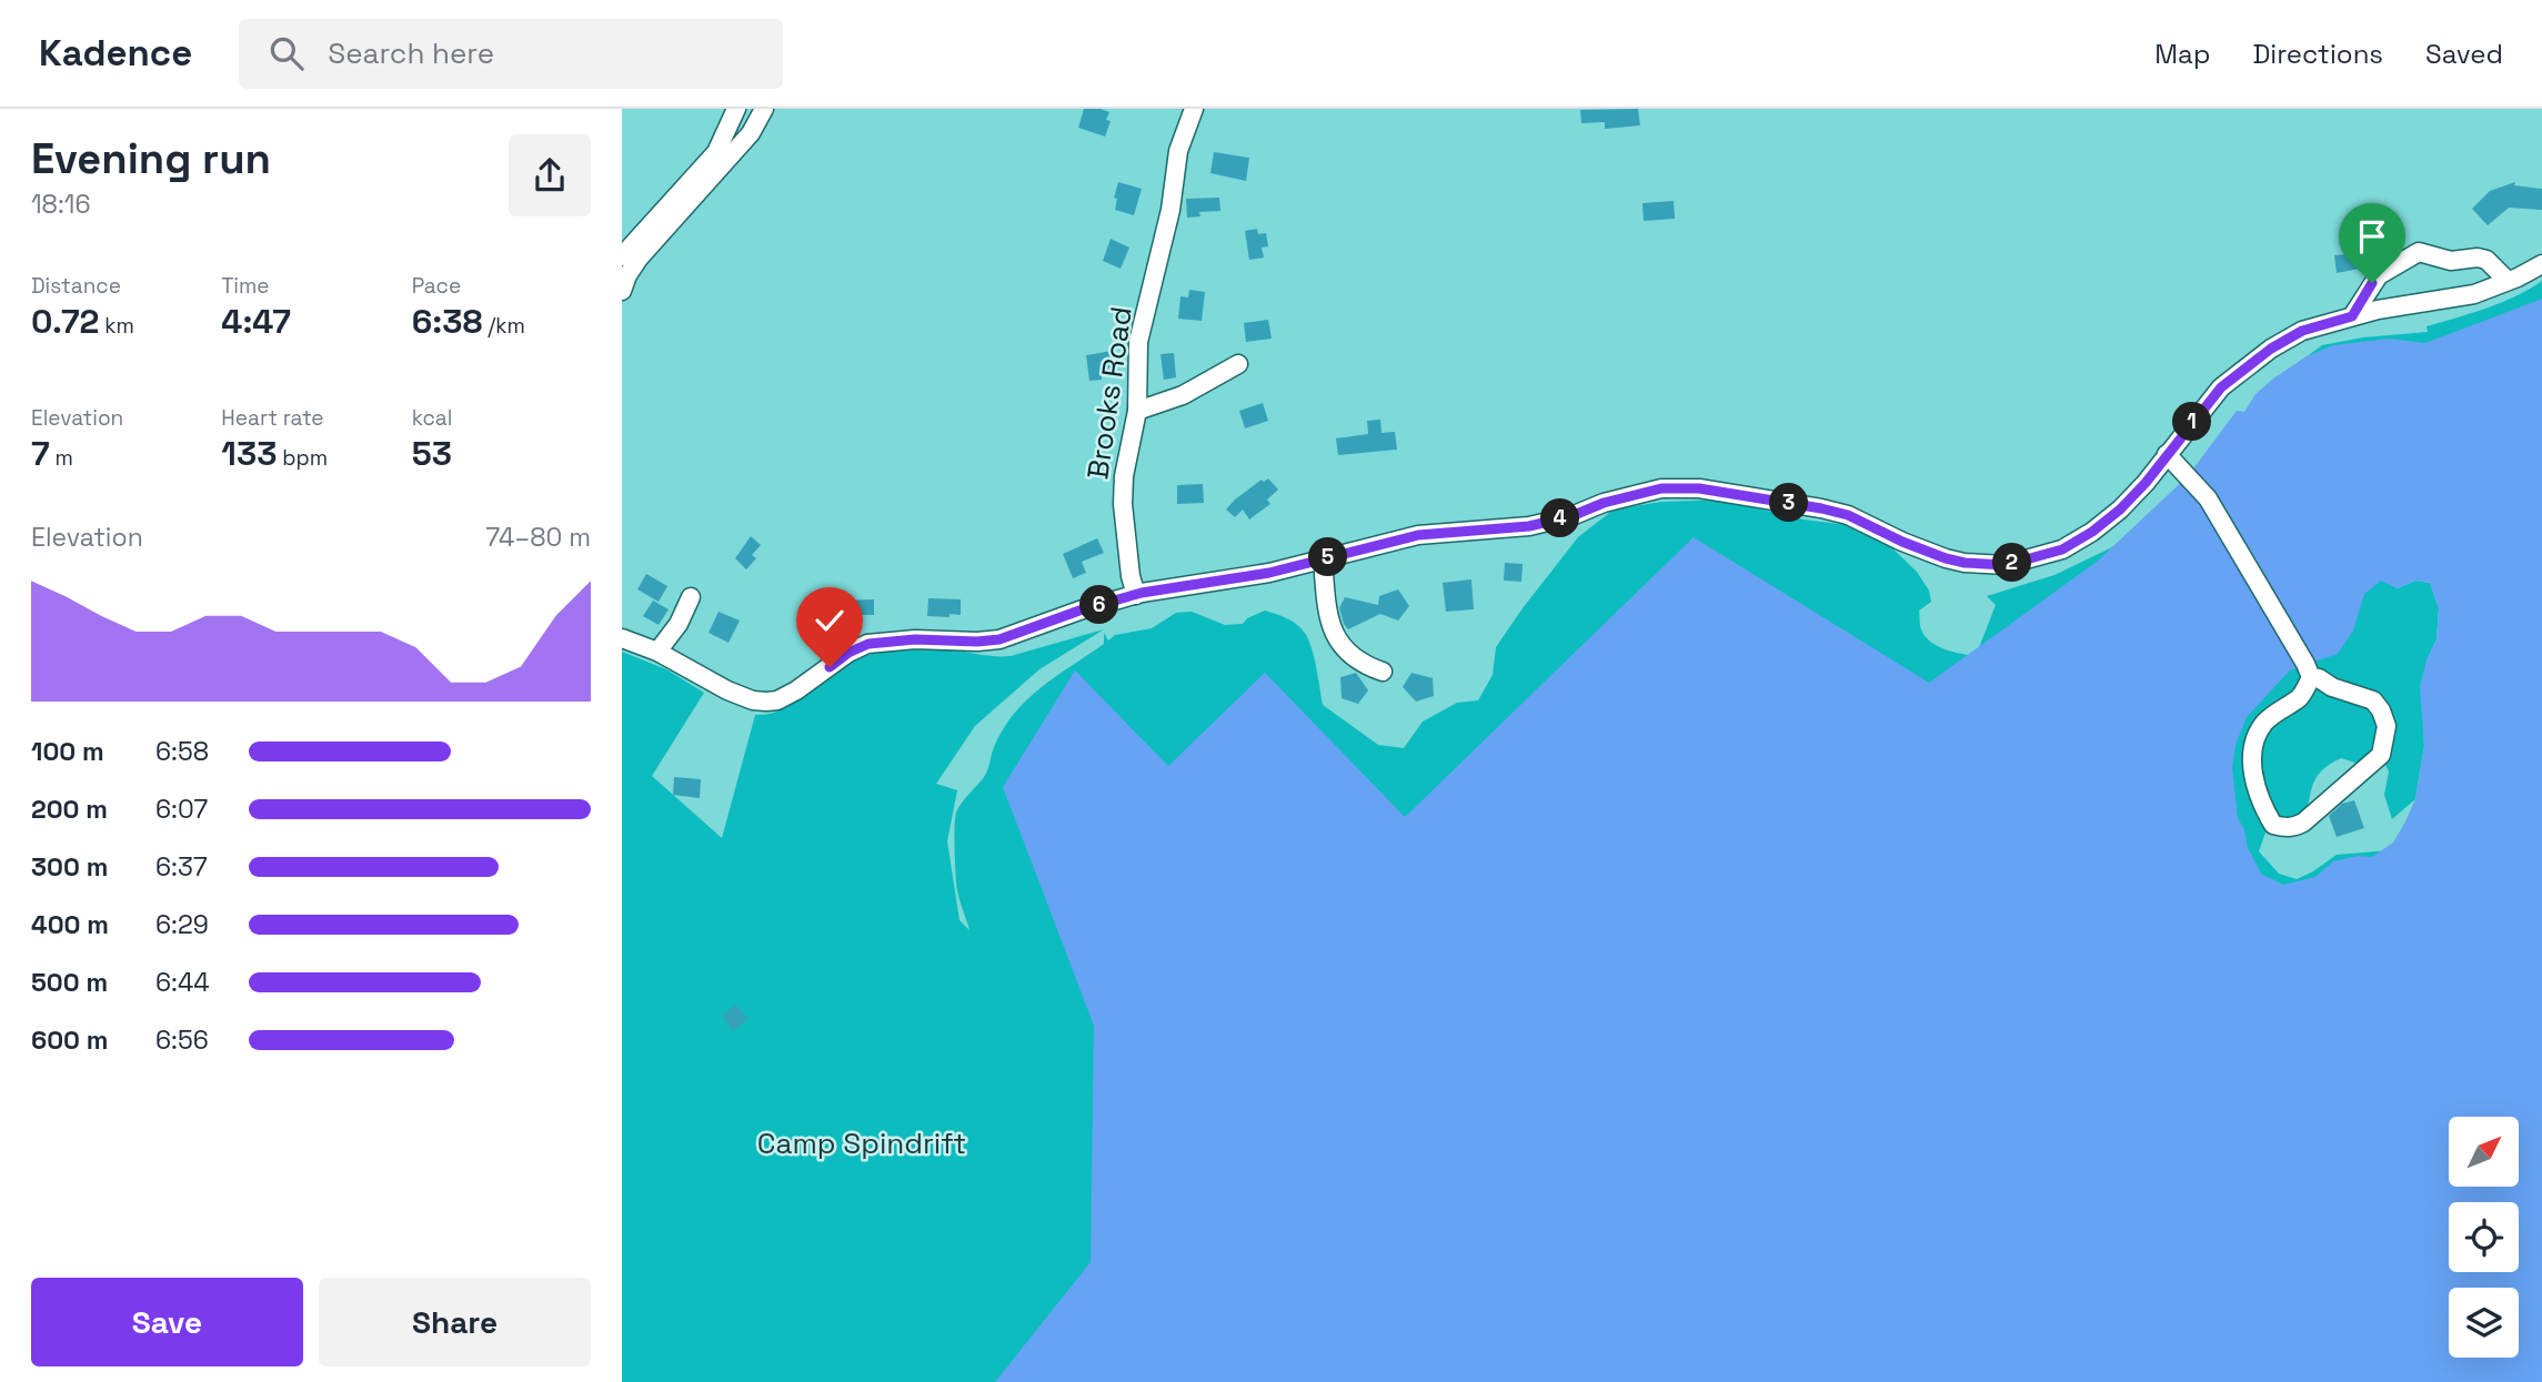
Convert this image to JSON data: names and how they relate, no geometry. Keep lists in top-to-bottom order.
{
  "streets": {
    "street": ["Brooks Road"]
  },
  "parks": ["Camp Spindrift"],
  "north": "top right",
  "page": {
    "header": "Kadence",
    "search": "Search here",
    "nav": ["Map", "Directions", "Saved"],
    "heading": ["Evening run", "18:16"],
    "stats": [
      ["Distance", "0.72 km"],
      ["Time", "4:47"],
      ["Pace", "6:38 /km"],
      ["Elevation", "7 m"],
      ["Heart rate", "133 bpm"],
      ["kcal", "53"]
    ],
    "pins": [
      "1",
      "3",
      "4",
      "5",
      "2",
      "6"
    ],
    "chart": ["Elevation", "74–80 m"],
    "list": [
      {
        "name": "100 m",
        "note": "6:58"
      },
      {
        "name": "200 m",
        "note": "6:07"
      },
      {
        "name": "300 m",
        "note": "6:37"
      },
      {
        "name": "400 m",
        "note": "6:29"
      },
      {
        "name": "500 m",
        "note": "6:44"
      },
      {
        "name": "600 m",
        "note": "6:56"
      }
    ],
    "buttons": ["Save", "Share"]
  }
}
